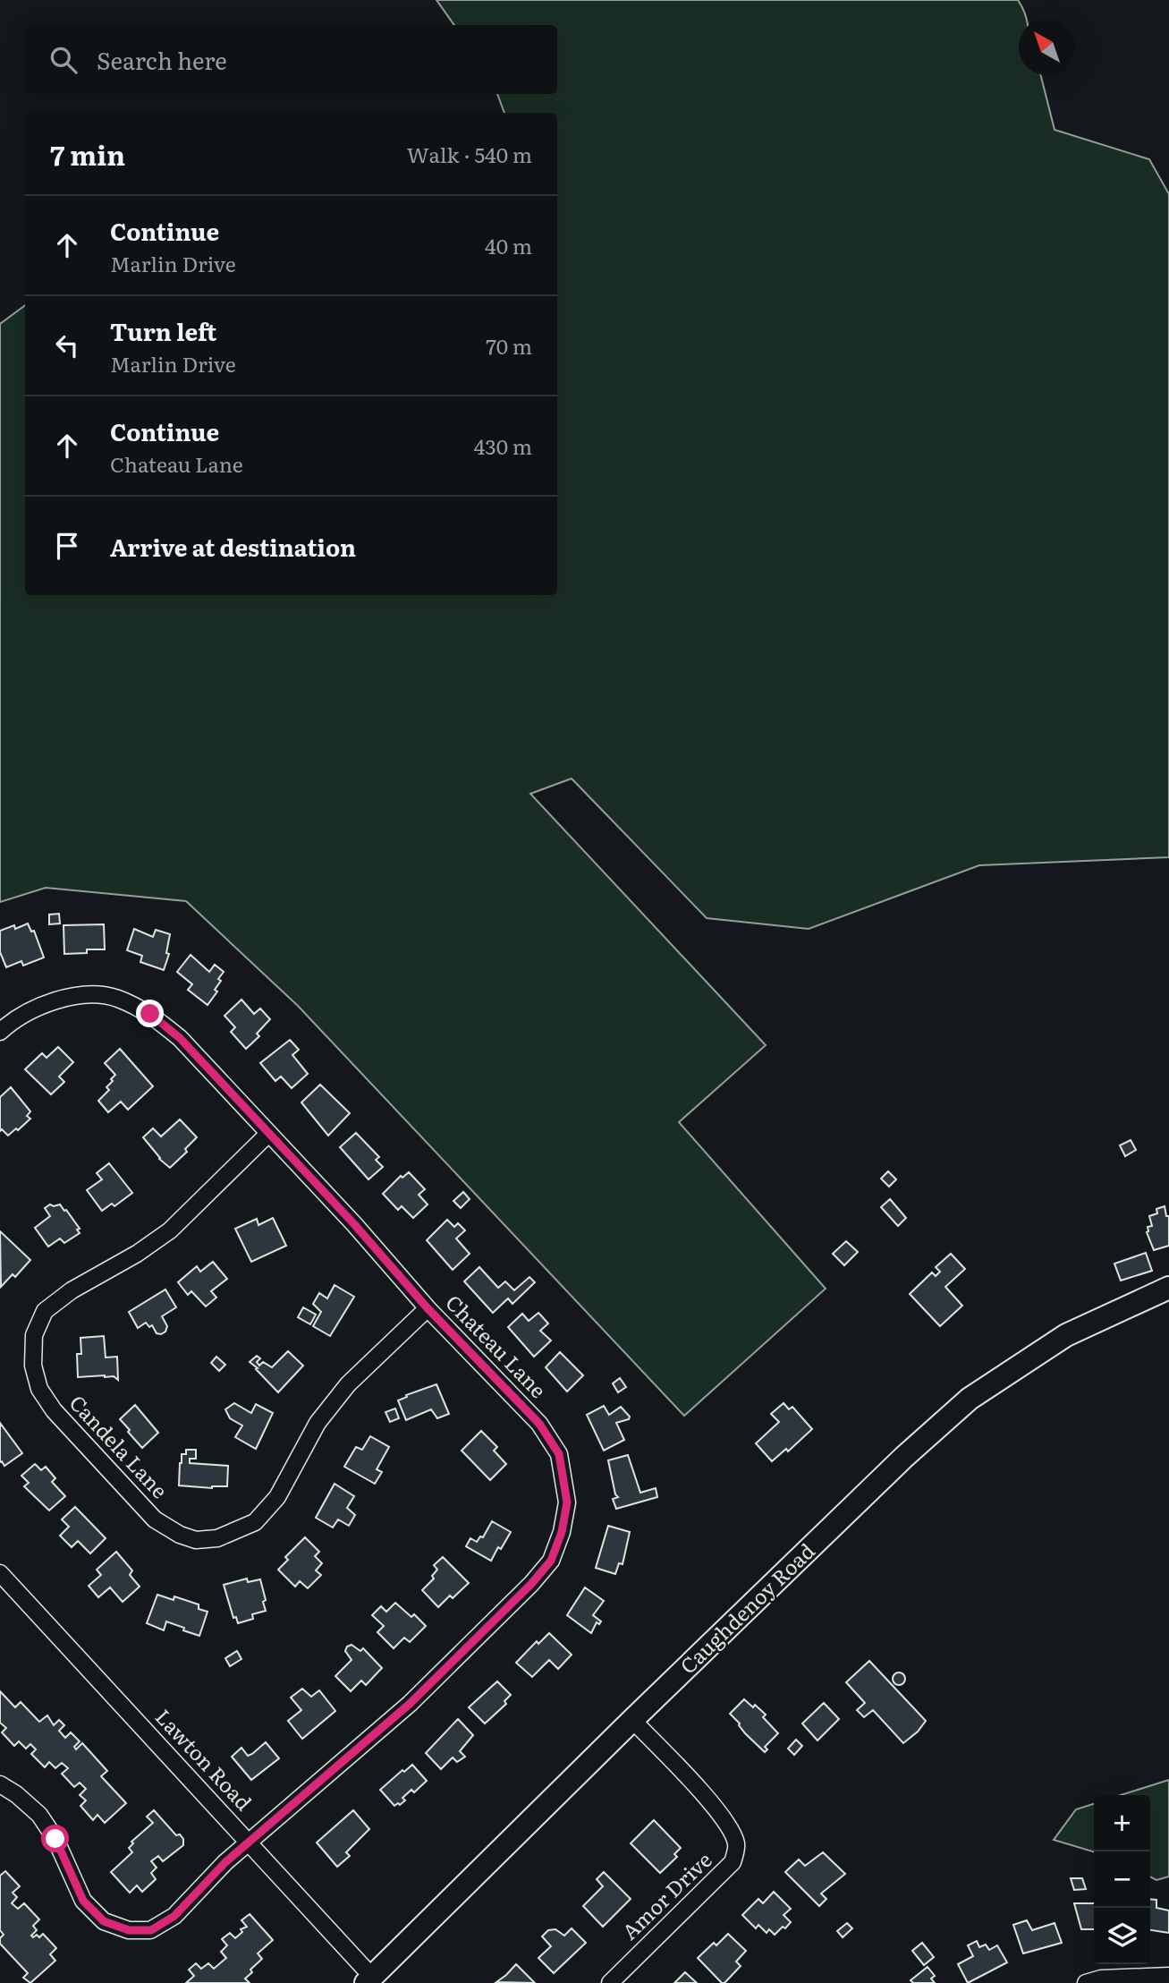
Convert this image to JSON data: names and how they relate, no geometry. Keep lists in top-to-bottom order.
{
  "streets": {
    "street": [
      "Chateau Lane",
      "Candela Lane",
      "Caughdenoy Road",
      "Lawton Road",
      "Amor Drive"
    ]
  },
  "crossings": [
    ["Chateau Lane", "Candela Lane"],
    ["Chateau Lane", "Lawton Road"],
    ["Caughdenoy Road", "Lawton Road"],
    ["Caughdenoy Road", "Amor Drive"]
  ],
  "north": "top left",
  "page": {
    "search": "Search here",
    "heading": ["7 min", "Walk · 540 m"],
    "list": [
      ["Continue", "Marlin Drive", "40 m"],
      ["Turn left", "Marlin Drive", "70 m"],
      ["Continue", "Chateau Lane", "430 m"],
      "Arrive at destination"
    ],
    "map_buttons": ["+", "−"]
  }
}
